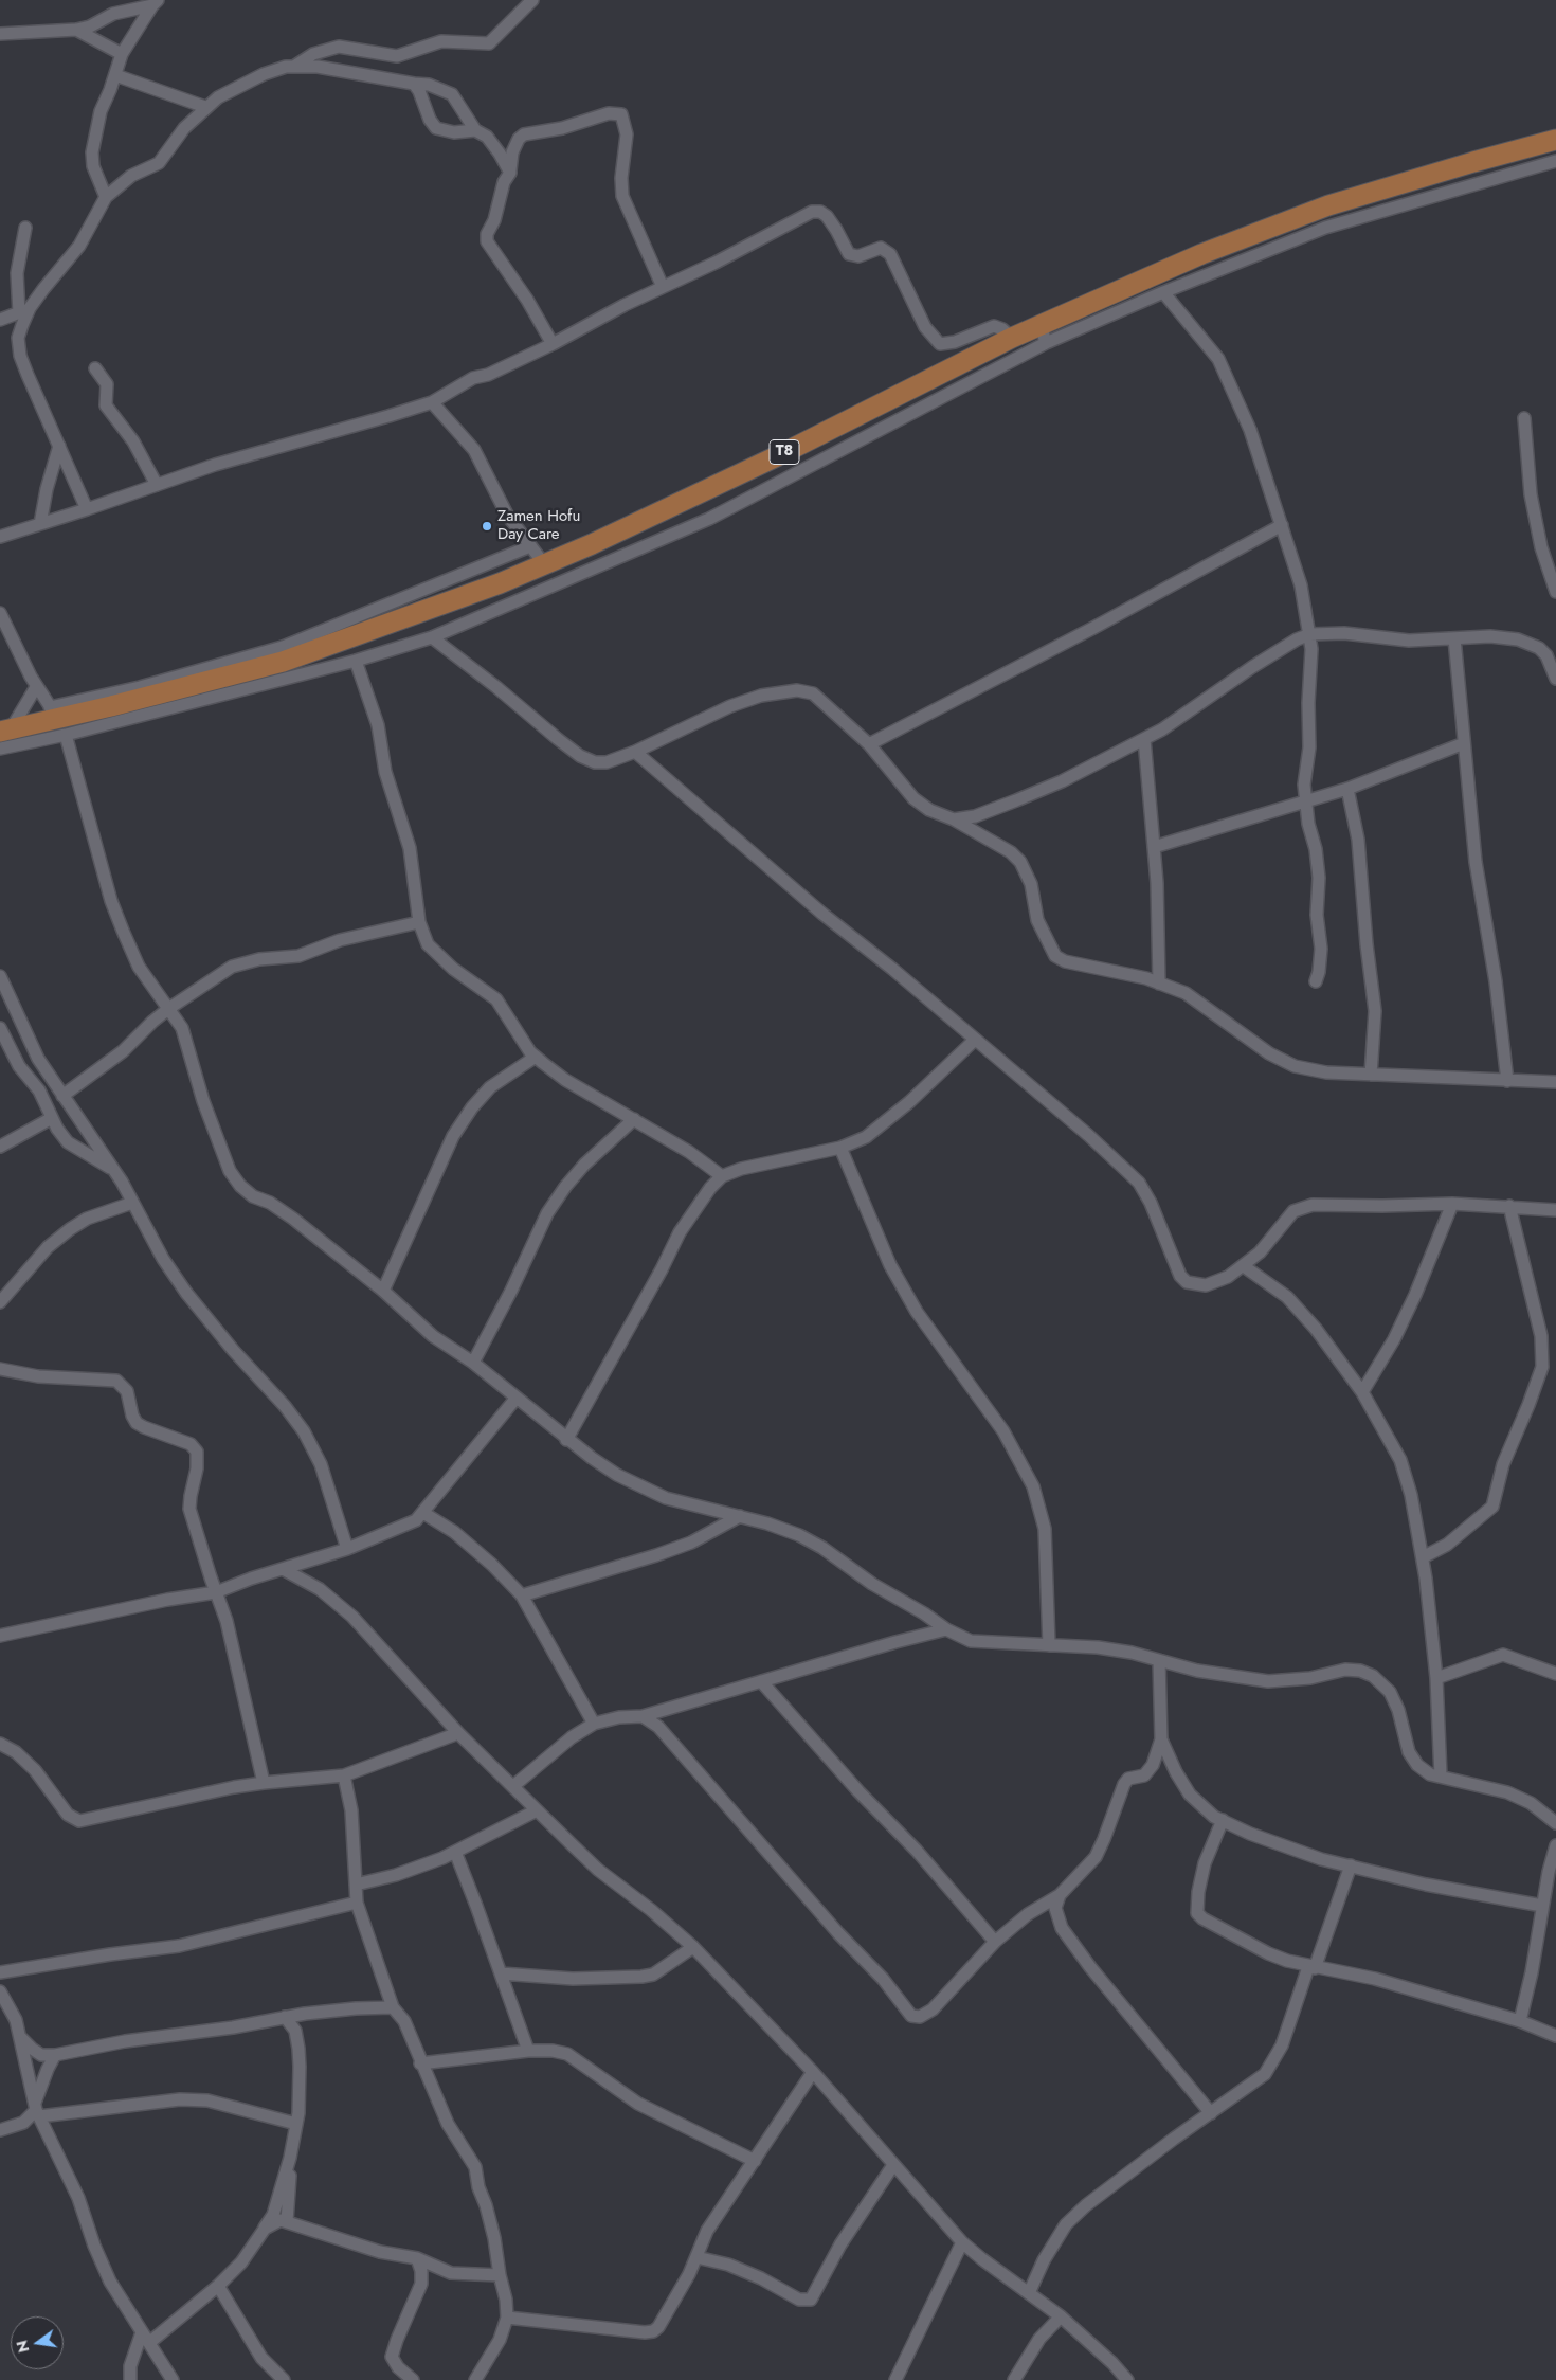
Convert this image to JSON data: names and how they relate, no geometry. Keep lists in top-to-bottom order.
{
  "streets": {
    "main road": ["T8"]
  },
  "places": ["Zamen Hofu Day Care"],
  "north": "left"
}
